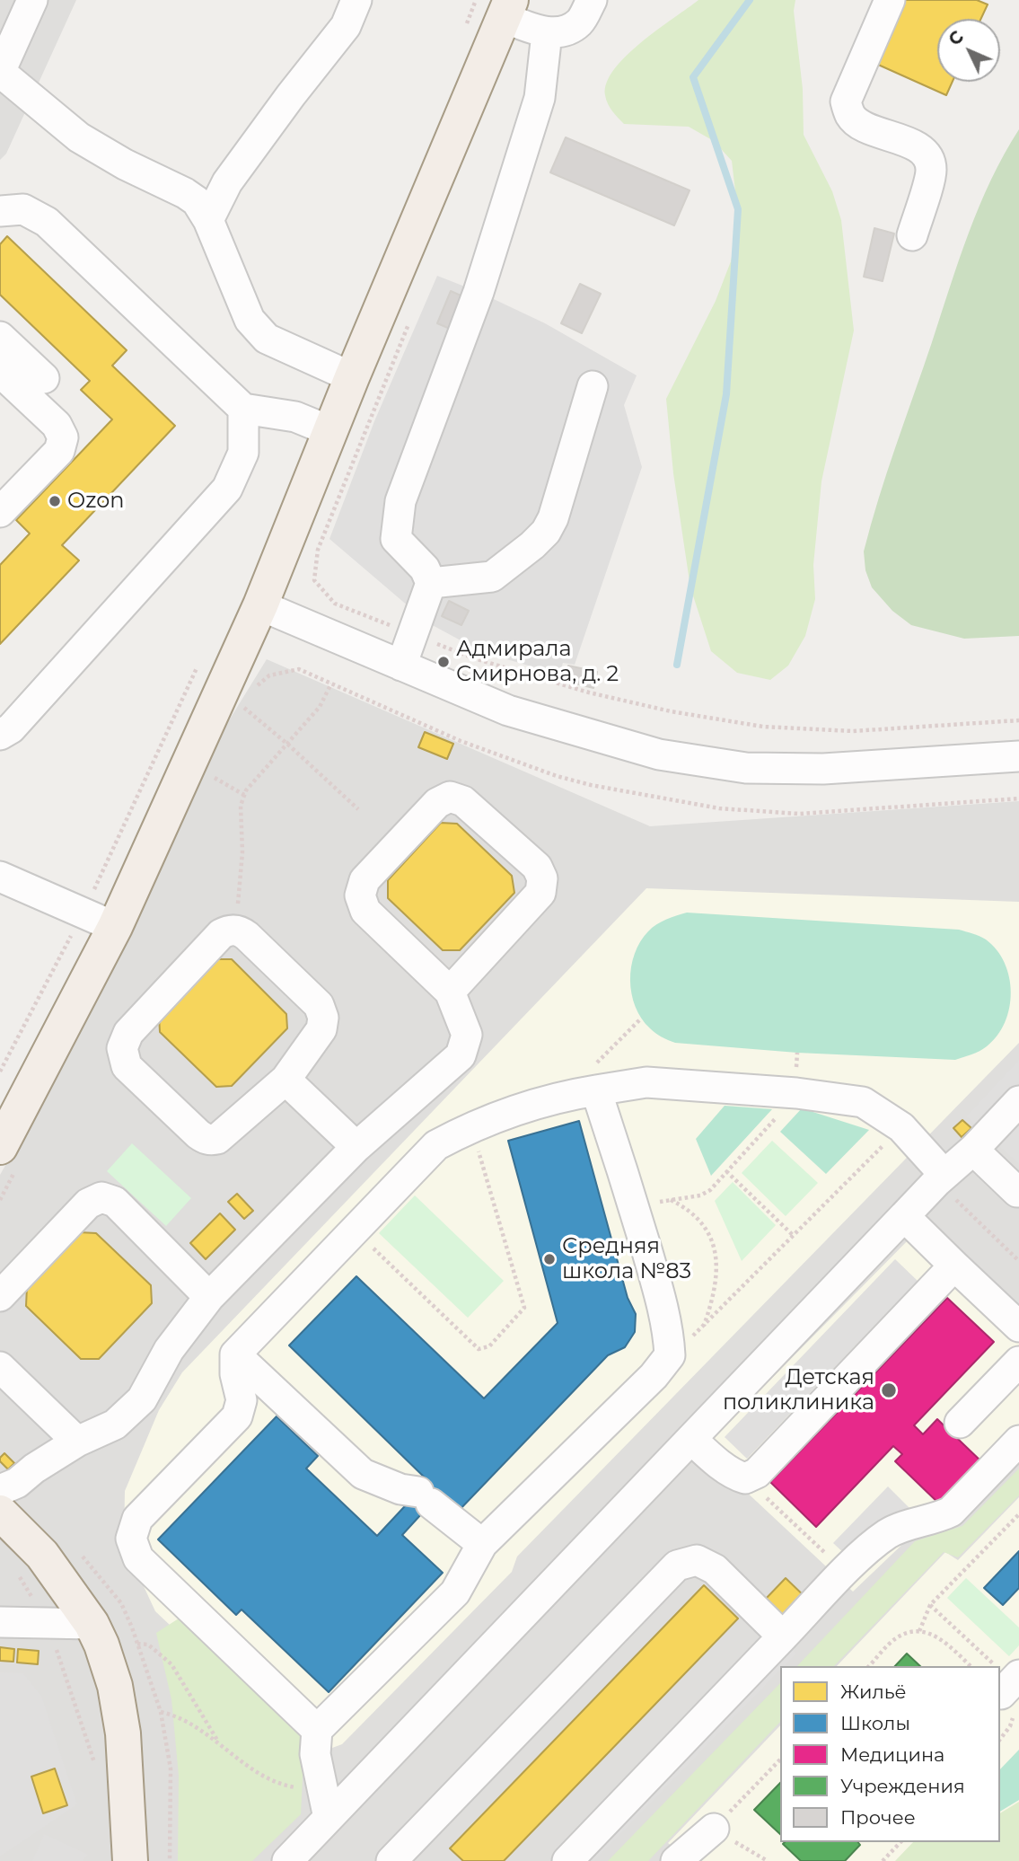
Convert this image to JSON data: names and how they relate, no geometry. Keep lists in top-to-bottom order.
{
  "places": [
    "Ozon",
    "Адмирала Смирнова, д. 2",
    "Средняя школа №83",
    "Детская поликлиника"
  ],
  "legend": [
    "Жильё",
    "Школы",
    "Медицина",
    "Учреждения",
    "Прочее"
  ],
  "north": "top left"
}
